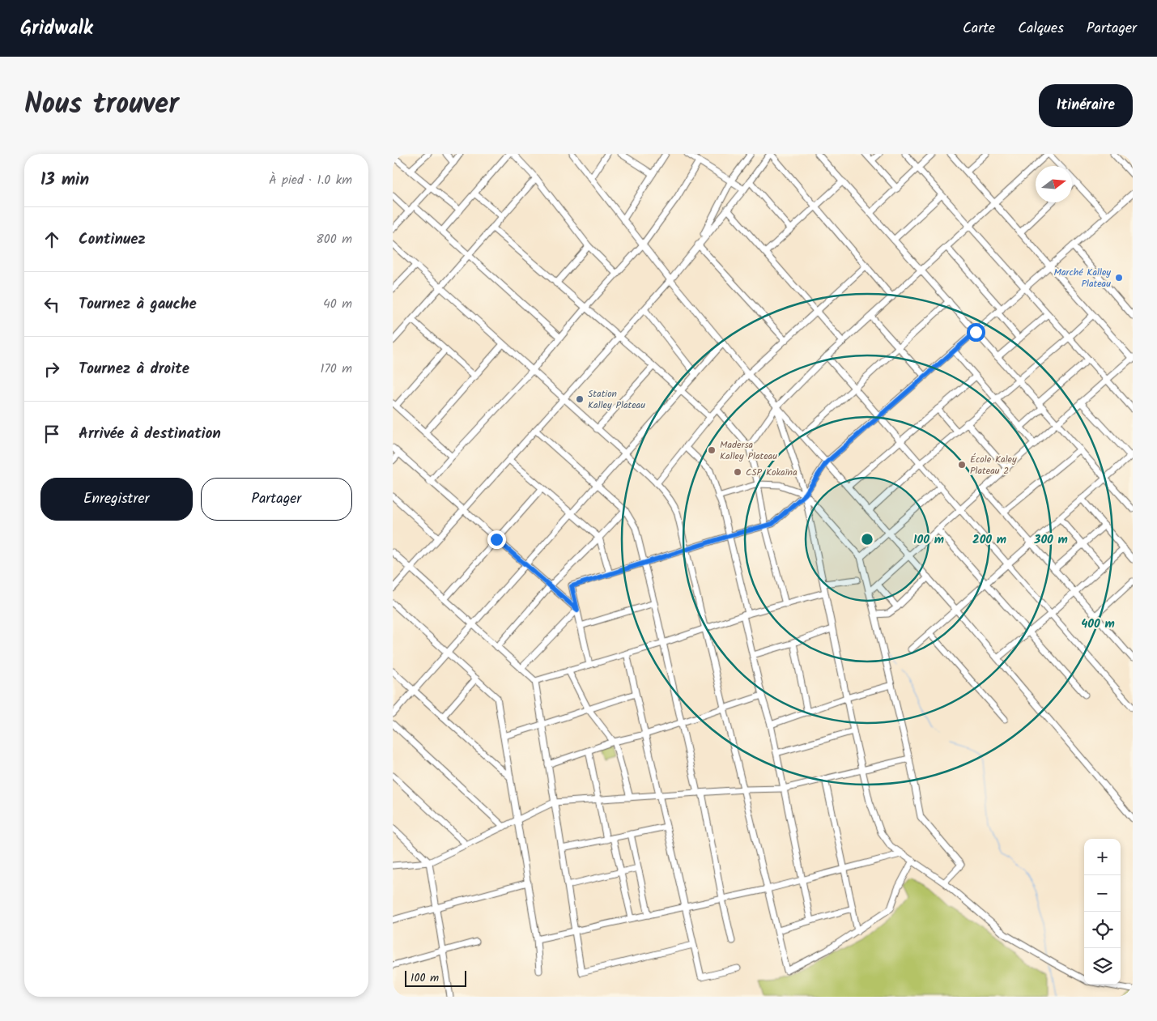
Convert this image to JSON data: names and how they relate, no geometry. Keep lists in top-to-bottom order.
{
  "places": [
    "Marché Kalley Plateau",
    "Station Kalley Plateau",
    "Madersa Kalley Plateau",
    "École Kaley Plateau 2",
    "CSP Kokaïna"
  ],
  "scale_bar": "100 m",
  "north": "right",
  "page": {
    "header": "Gridwalk",
    "nav": ["Carte", "Calques", "Partager"],
    "title": "Nous trouver",
    "buttons": [
      "Itinéraire",
      ["Enregistrer", "Partager"]
    ],
    "heading": ["13 min", "À pied · 1.0 km"],
    "list": [
      ["Continuez", "800 m"],
      ["Tournez à gauche", "40 m"],
      ["Tournez à droite", "170 m"],
      "Arrivée à destination"
    ],
    "map_buttons": ["+", "−"],
    "scale": "100 m"
  },
  "rings": [
    "100 m",
    "200 m",
    "300 m",
    "400 m"
  ]
}
